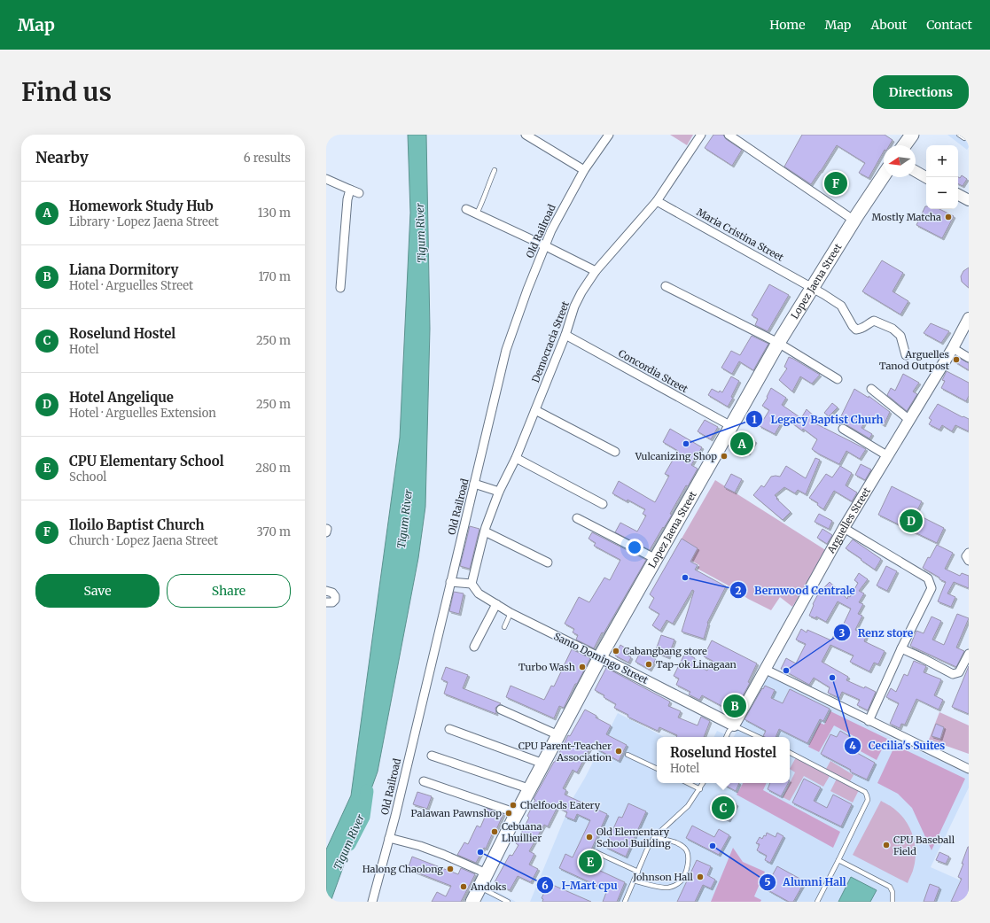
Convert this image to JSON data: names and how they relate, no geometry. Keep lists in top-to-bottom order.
{
  "streets": {
    "main road": ["Lopez Jaena Street"],
    "street": [
      "Old Railroad",
      "Maria Cristina Street",
      "Democracia Street",
      "Concordia Street",
      "Arguelles Street",
      "Santo Domingo Street"
    ]
  },
  "crossings": [
    ["Maria Cristina Street", "Lopez Jaena Street"],
    ["Maria Cristina Street", "Democracia Street"],
    ["Lopez Jaena Street", "Concordia Street"],
    ["Lopez Jaena Street", "Santo Domingo Street"],
    ["Democracia Street", "Concordia Street"],
    ["Democracia Street", "Santo Domingo Street"],
    ["Arguelles Street", "Santo Domingo Street"]
  ],
  "water": ["Tigum River"],
  "places": [
    "Mostly Matcha",
    "Arguelles Tanod Outpost",
    "Legacy Baptist Churh",
    "Vulcanizing Shop",
    "Bernwood Centrale",
    "Cabangbang store",
    "Tap-ok Linagaan",
    "Turbo Wash",
    "Renz store",
    "Cecilia's Suites",
    "CPU Parent-Teacher Association",
    "Chelfoods Eatery",
    "Palawan Pawnshop",
    "Cebuana Lhuillier",
    "Old Elementary School Building",
    "CPU Baseball Field",
    "Alumni Hall",
    "I-Mart cpu",
    "Halong Chaolong",
    "Johnson Hall",
    "Andoks"
  ],
  "north": "left",
  "page": {
    "header": "Map",
    "nav": [
      "Home",
      "Map",
      "About",
      "Contact"
    ],
    "buttons": [
      "Directions",
      ["Save", "Share"]
    ],
    "title": "Find us",
    "heading": ["Nearby", "6 results"],
    "map_buttons": ["+", "−"],
    "pins": [
      "F",
      "A",
      "D",
      "B",
      "C",
      "E"
    ],
    "list": [
      {
        "mark": "A",
        "name": "Homework Study Hub",
        "note": "Library · Lopez Jaena Street",
        "value": "130 m"
      },
      {
        "mark": "B",
        "name": "Liana Dormitory",
        "note": "Hotel · Arguelles Street",
        "value": "170 m"
      },
      {
        "mark": "C",
        "name": "Roselund Hostel",
        "note": "Hotel",
        "value": "250 m"
      },
      {
        "mark": "D",
        "name": "Hotel Angelique",
        "note": "Hotel · Arguelles Extension",
        "value": "250 m"
      },
      {
        "mark": "E",
        "name": "CPU Elementary School",
        "note": "School",
        "value": "280 m"
      },
      {
        "mark": "F",
        "name": "Iloilo Baptist Church",
        "note": "Church · Lopez Jaena Street",
        "value": "370 m"
      }
    ],
    "popup": ["Roselund Hostel", "Hotel"]
  }
}
